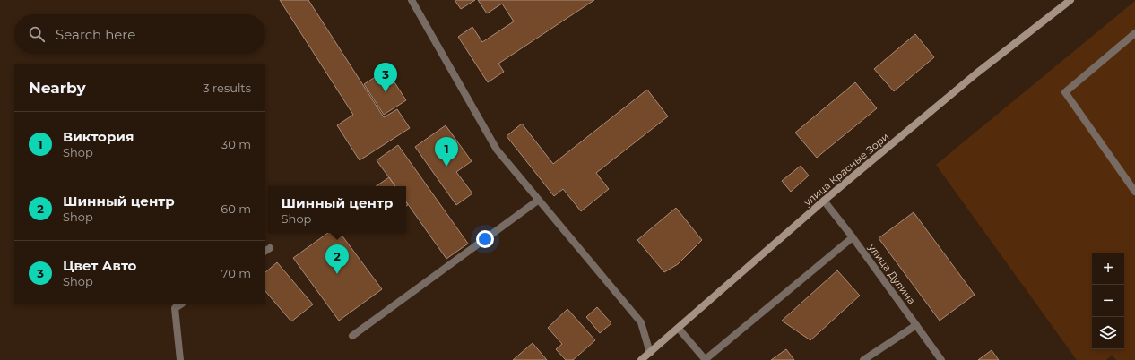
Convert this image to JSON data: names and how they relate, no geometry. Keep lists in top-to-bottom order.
{
  "streets": {
    "main road": ["улица Красные Зори"],
    "street": ["улица Дулина"]
  },
  "crossings": [
    ["улица Красные Зори", "улица Дулина"]
  ],
  "page": {
    "search": "Search here",
    "pins": ["3", "1", "2"],
    "heading": ["Nearby", "3 results"],
    "list": [
      {
        "mark": "1",
        "name": "Виктория",
        "note": "Shop",
        "value": "30 m"
      },
      {
        "mark": "2",
        "name": "Шинный центр",
        "note": "Shop",
        "value": "60 m"
      },
      {
        "mark": "3",
        "name": "Цвет Авто",
        "note": "Shop",
        "value": "70 m"
      }
    ],
    "popup": ["Шинный центр", "Shop"],
    "map_buttons": ["+", "−"]
  }
}
